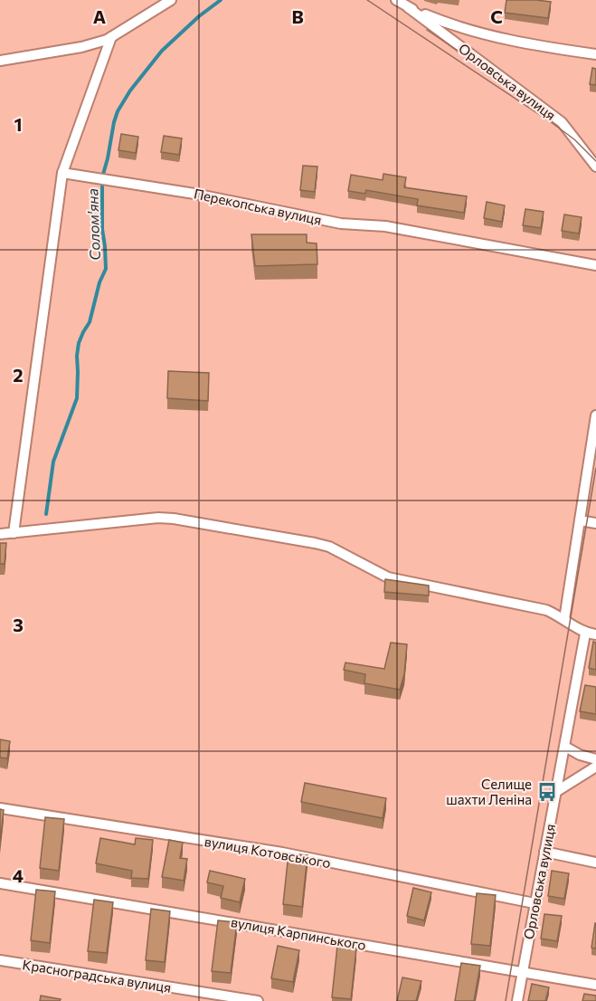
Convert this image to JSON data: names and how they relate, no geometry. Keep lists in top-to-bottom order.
{
  "streets": {
    "street": [
      "Орловська вулиця",
      "Перекопська вулиця",
      "вулиця Котовського",
      "вулиця Карпинського",
      "Красноградська вулиця"
    ]
  },
  "crossings": [
    ["Орловська вулиця", "вулиця Котовського"],
    ["Орловська вулиця", "вулиця Карпинського"]
  ],
  "water": ["Солом'яна"],
  "places": {
    "bus stop": ["Селище шахти Леніна"]
  },
  "grid": {
    "columns": ["A", "B", "C"],
    "rows": [
      "1",
      "2",
      "3",
      "4"
    ]
  }
}
